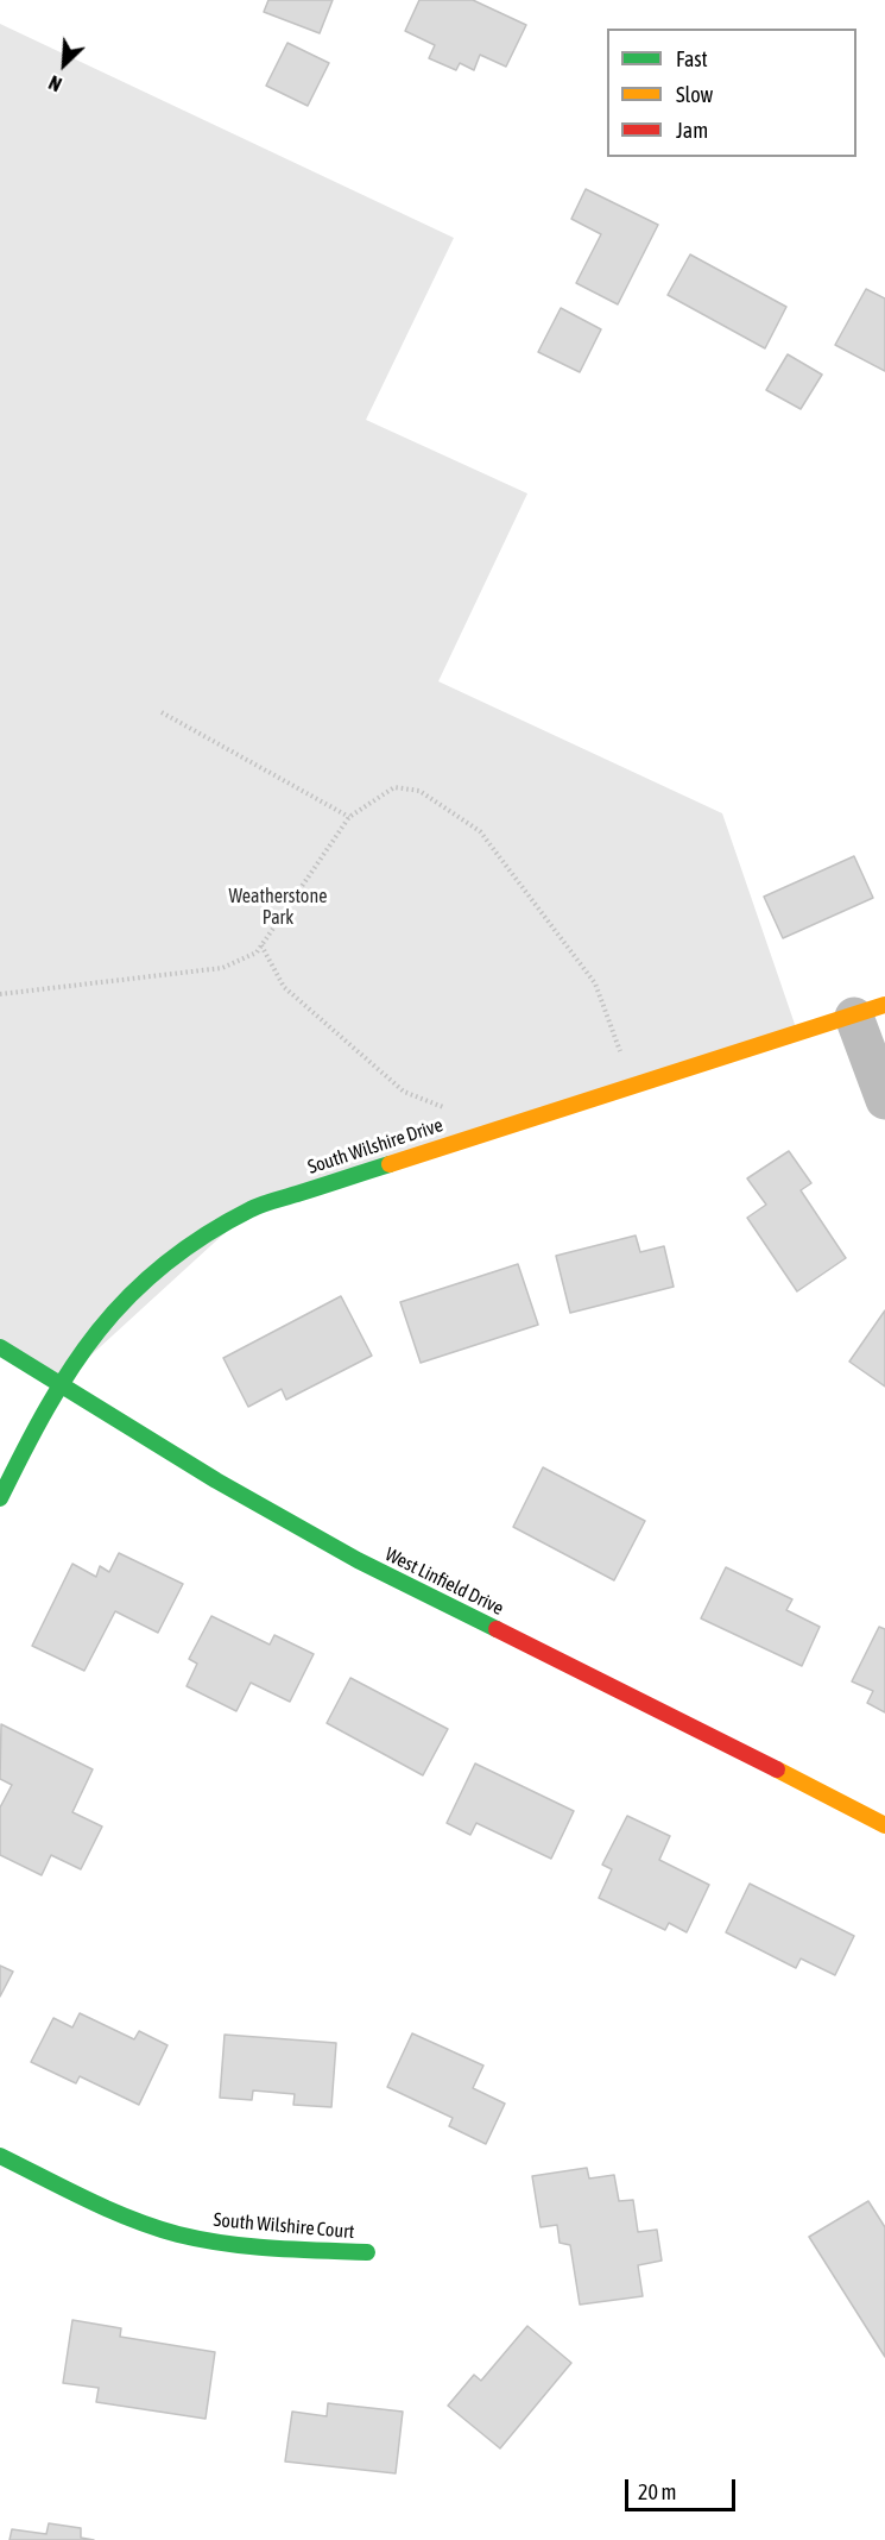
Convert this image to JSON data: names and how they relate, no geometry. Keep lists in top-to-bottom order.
{
  "streets": {
    "street": ["South Wilshire Drive", "West Linfield Drive", "South Wilshire Court"]
  },
  "crossings": [
    ["South Wilshire Drive", "West Linfield Drive"]
  ],
  "parks": ["Weatherstone Park"],
  "legend": ["Fast", "Slow", "Jam"],
  "scale_bar": "20 m",
  "north": "bottom left"
}
